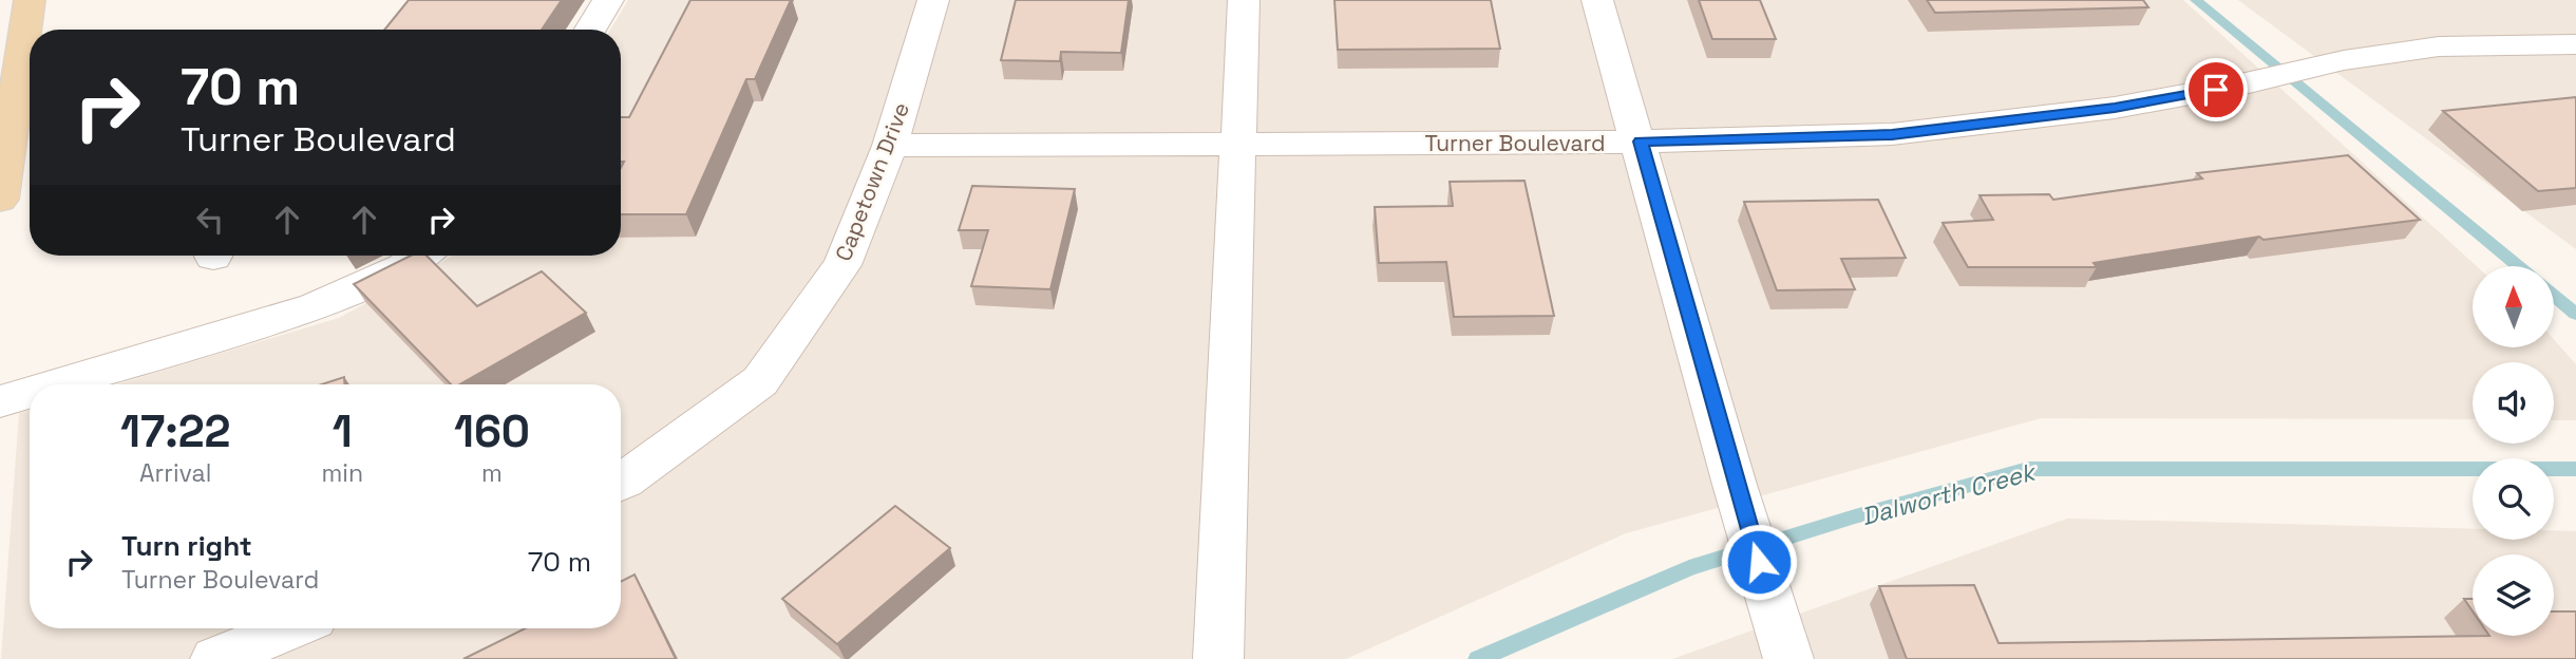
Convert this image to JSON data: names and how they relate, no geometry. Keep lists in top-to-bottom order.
{
  "streets": {
    "street": ["Turner Boulevard", "Capetown Drive"]
  },
  "crossings": [
    ["Turner Boulevard", "Capetown Drive"]
  ],
  "water": ["Dalworth Creek"],
  "north": "top",
  "page": {
    "turn": ["70 m", "Turner Boulevard"],
    "eta": [
      "17:22",
      "Arrival",
      "1",
      "min",
      "160",
      "m"
    ],
    "list": [
      {
        "name": "Turn right",
        "note": "Turner Boulevard",
        "value": "70 m"
      }
    ]
  }
}
